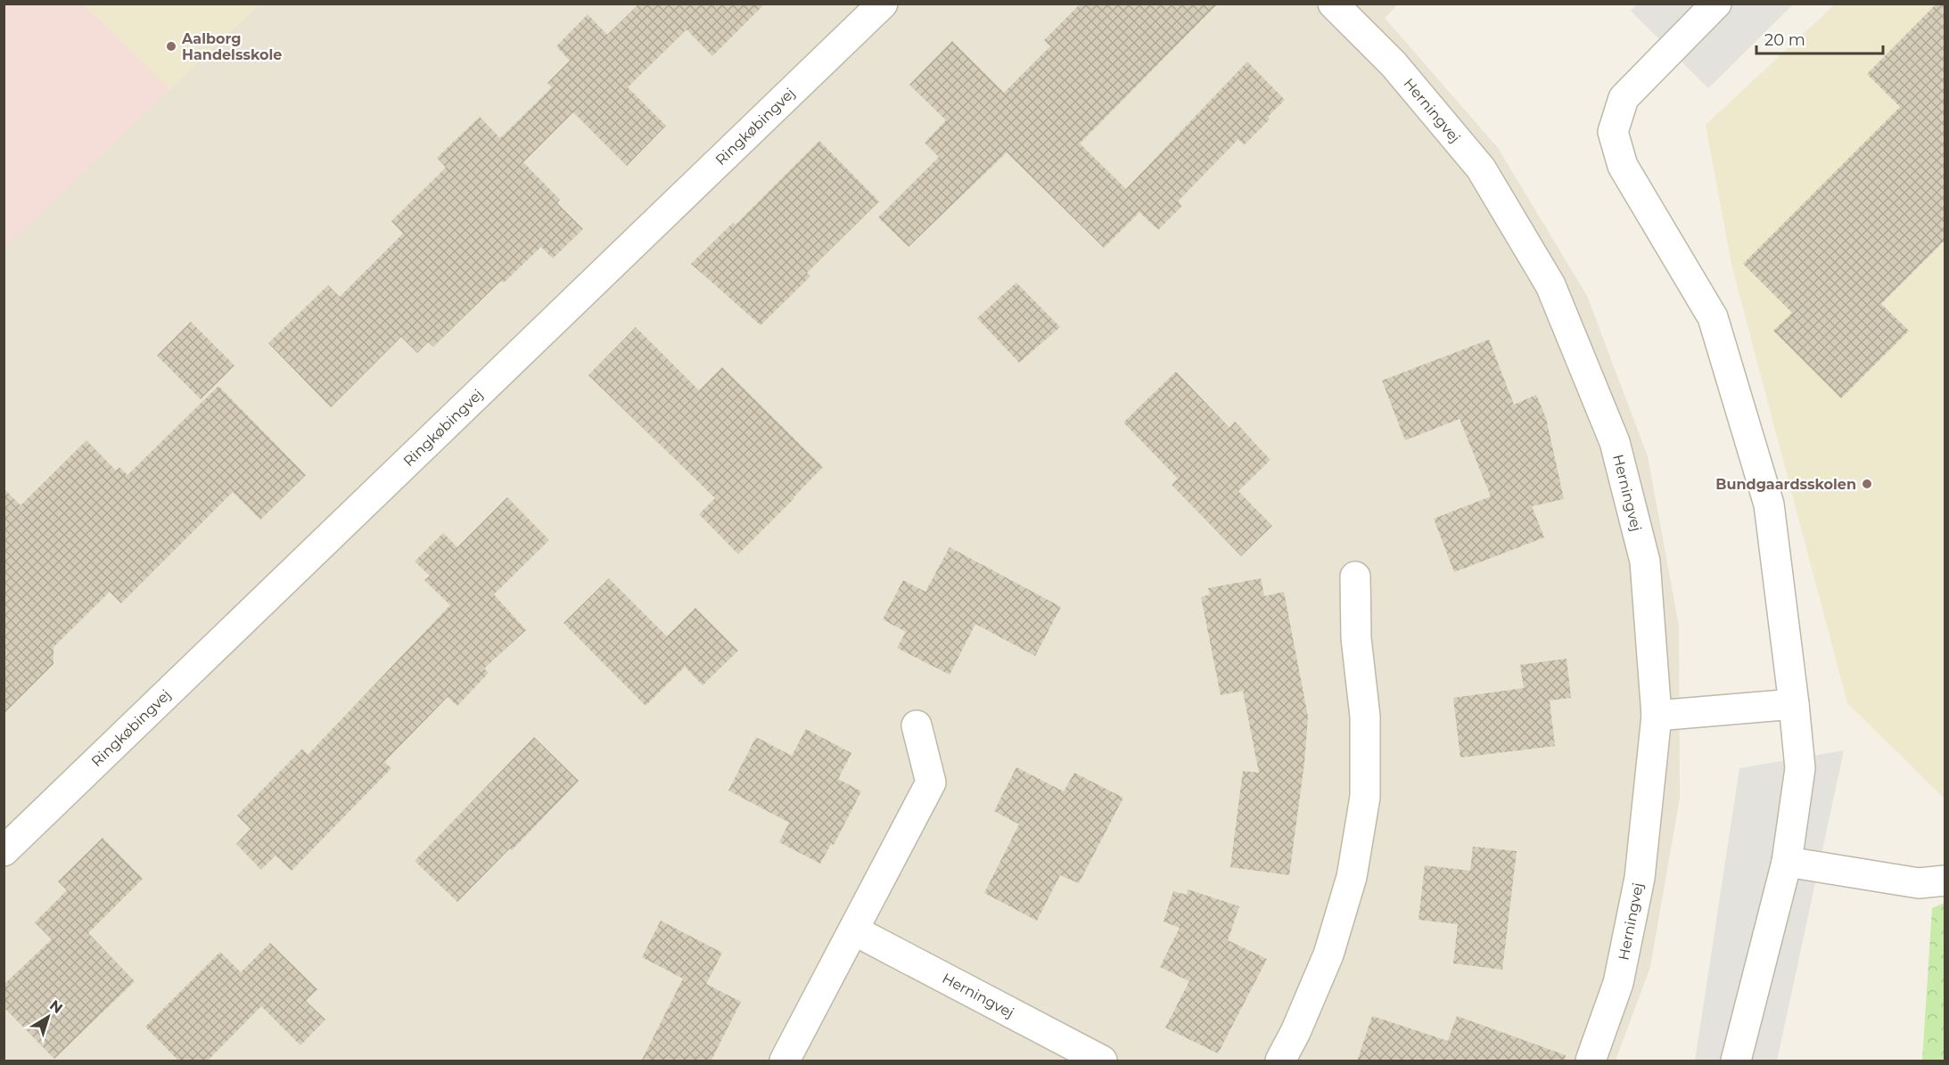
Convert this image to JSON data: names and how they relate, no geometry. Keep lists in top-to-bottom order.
{
  "streets": {
    "street": ["Herningvej", "Ringkøbingvej"]
  },
  "places": ["Aalborg Handelsskole", "Bundgaardsskolen"],
  "scale_bar": "20 m",
  "north": "top right"
}
